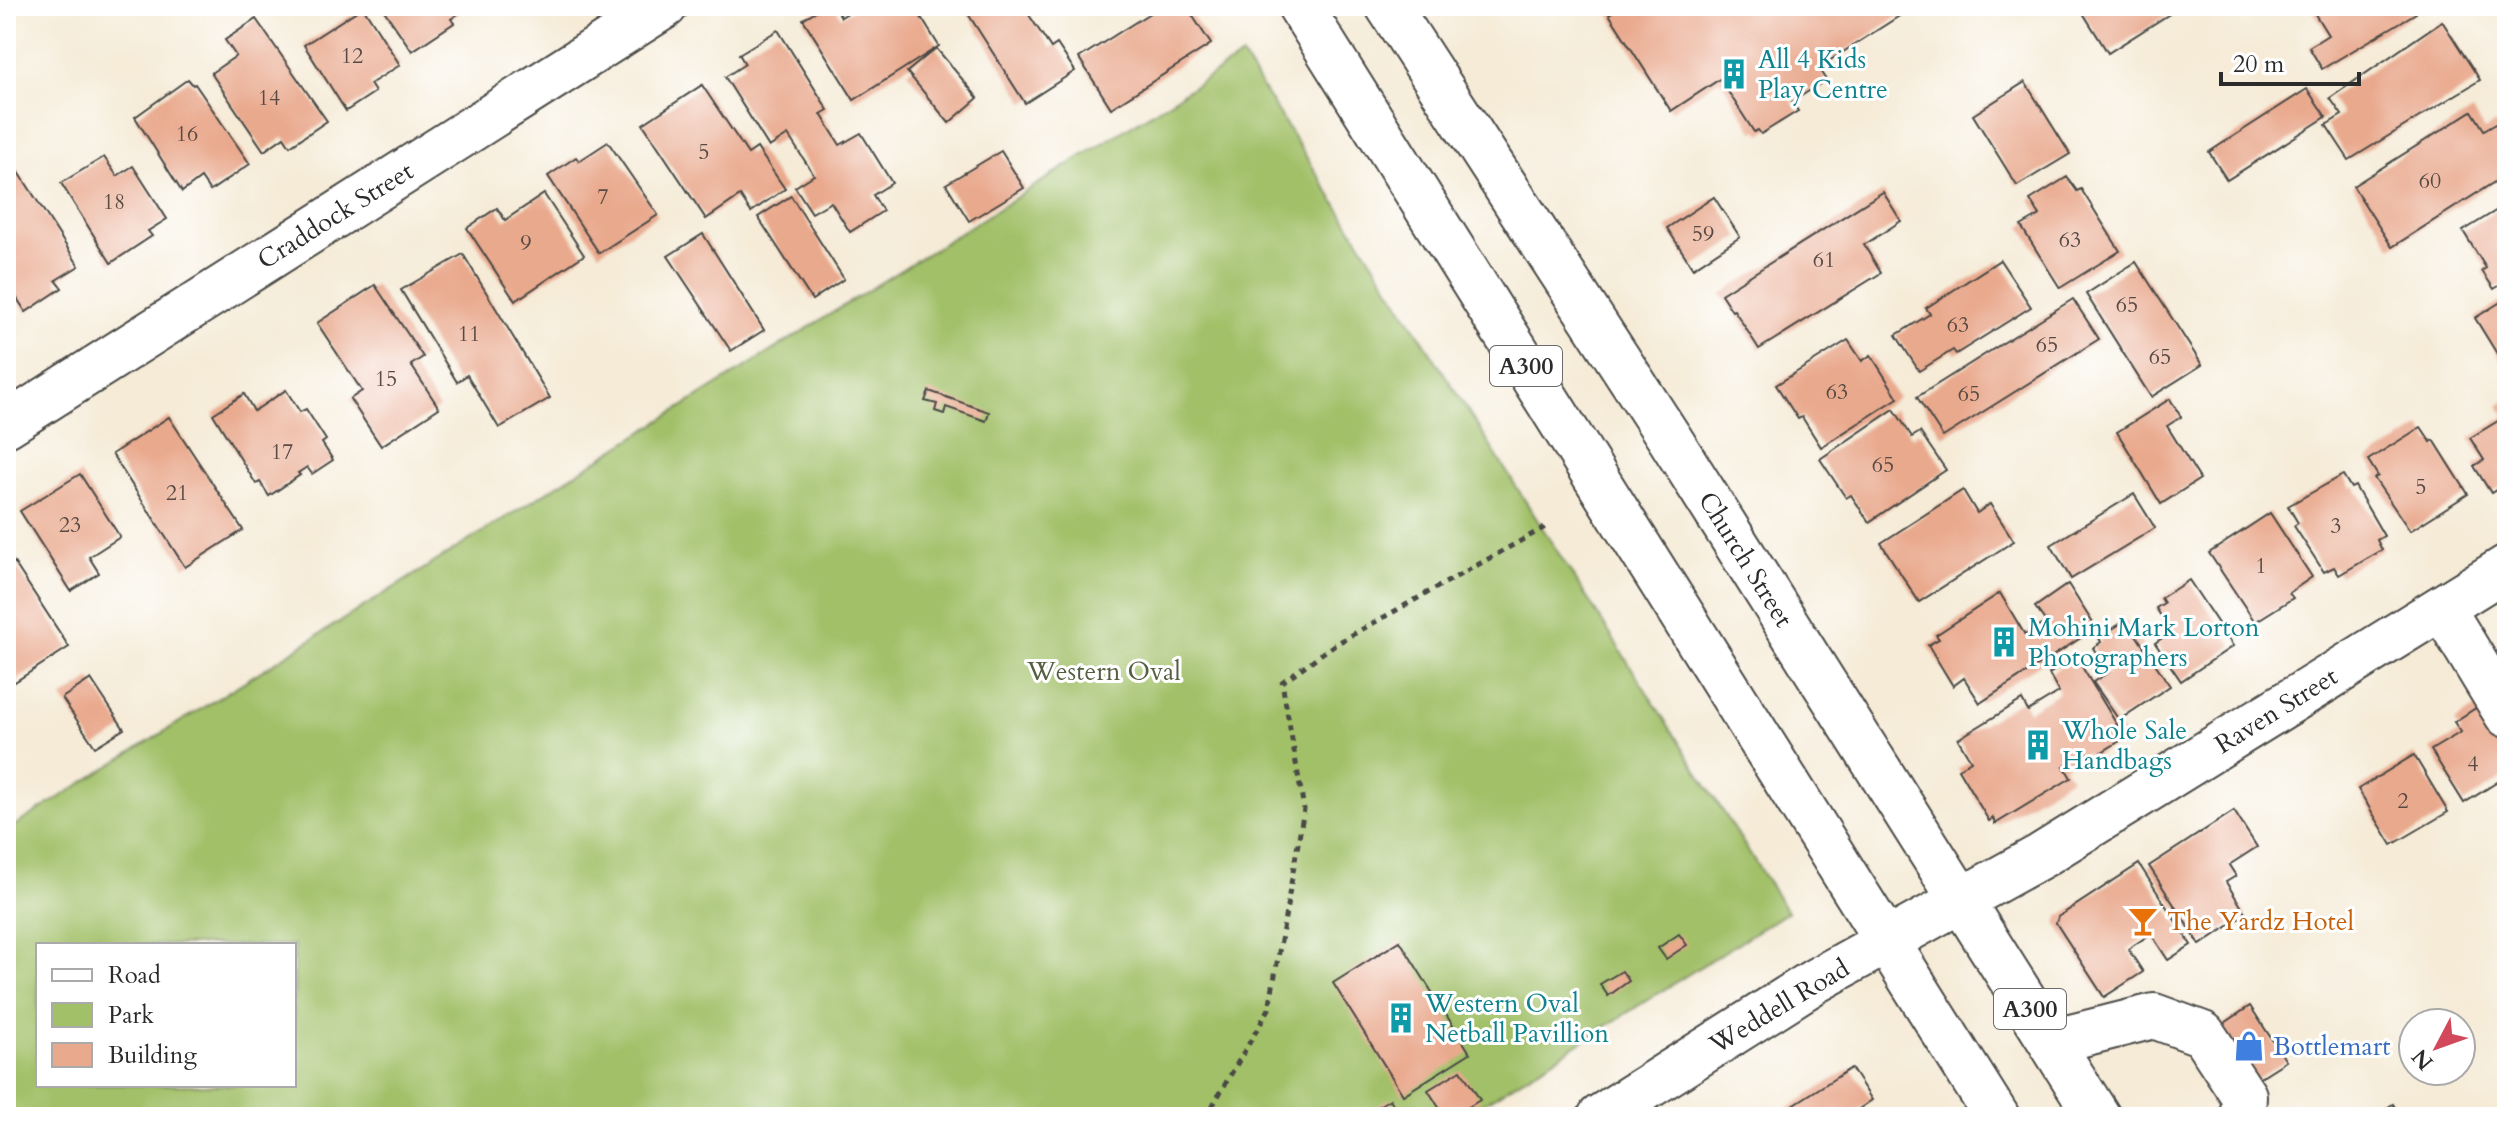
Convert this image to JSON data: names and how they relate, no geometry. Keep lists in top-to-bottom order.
{
  "streets": {
    "main road": [
      "Craddock Street",
      "A300",
      "Church Street",
      "Raven Street",
      "Weddell Road"
    ]
  },
  "crossings": [
    ["A300", "Weddell Road"],
    ["Church Street", "Raven Street"],
    ["Church Street", "Weddell Road"],
    ["Raven Street", "Weddell Road"]
  ],
  "parks": ["Western Oval"],
  "places": {
    "building": [
      "All 4 Kids Play Centre",
      "Mohini Mark Lorton Photographers",
      "Whole Sale Handbags",
      "Western Oval Netball Pavillion"
    ],
    "bar": ["The Yardz Hotel"],
    "shop": ["Bottlemart"]
  },
  "house_numbers": [
    "12",
    "14",
    "16",
    "5",
    "60",
    "7",
    "18",
    "59",
    "63",
    "9",
    "61",
    "65",
    "63",
    "11",
    "65",
    "65",
    "15",
    "63",
    "65",
    "17",
    "65",
    "5",
    "21",
    "23",
    "3",
    "1",
    "4",
    "2"
  ],
  "legend": ["Road", "Park", "Building"],
  "scale_bar": "20 m",
  "north": "bottom left"
}
